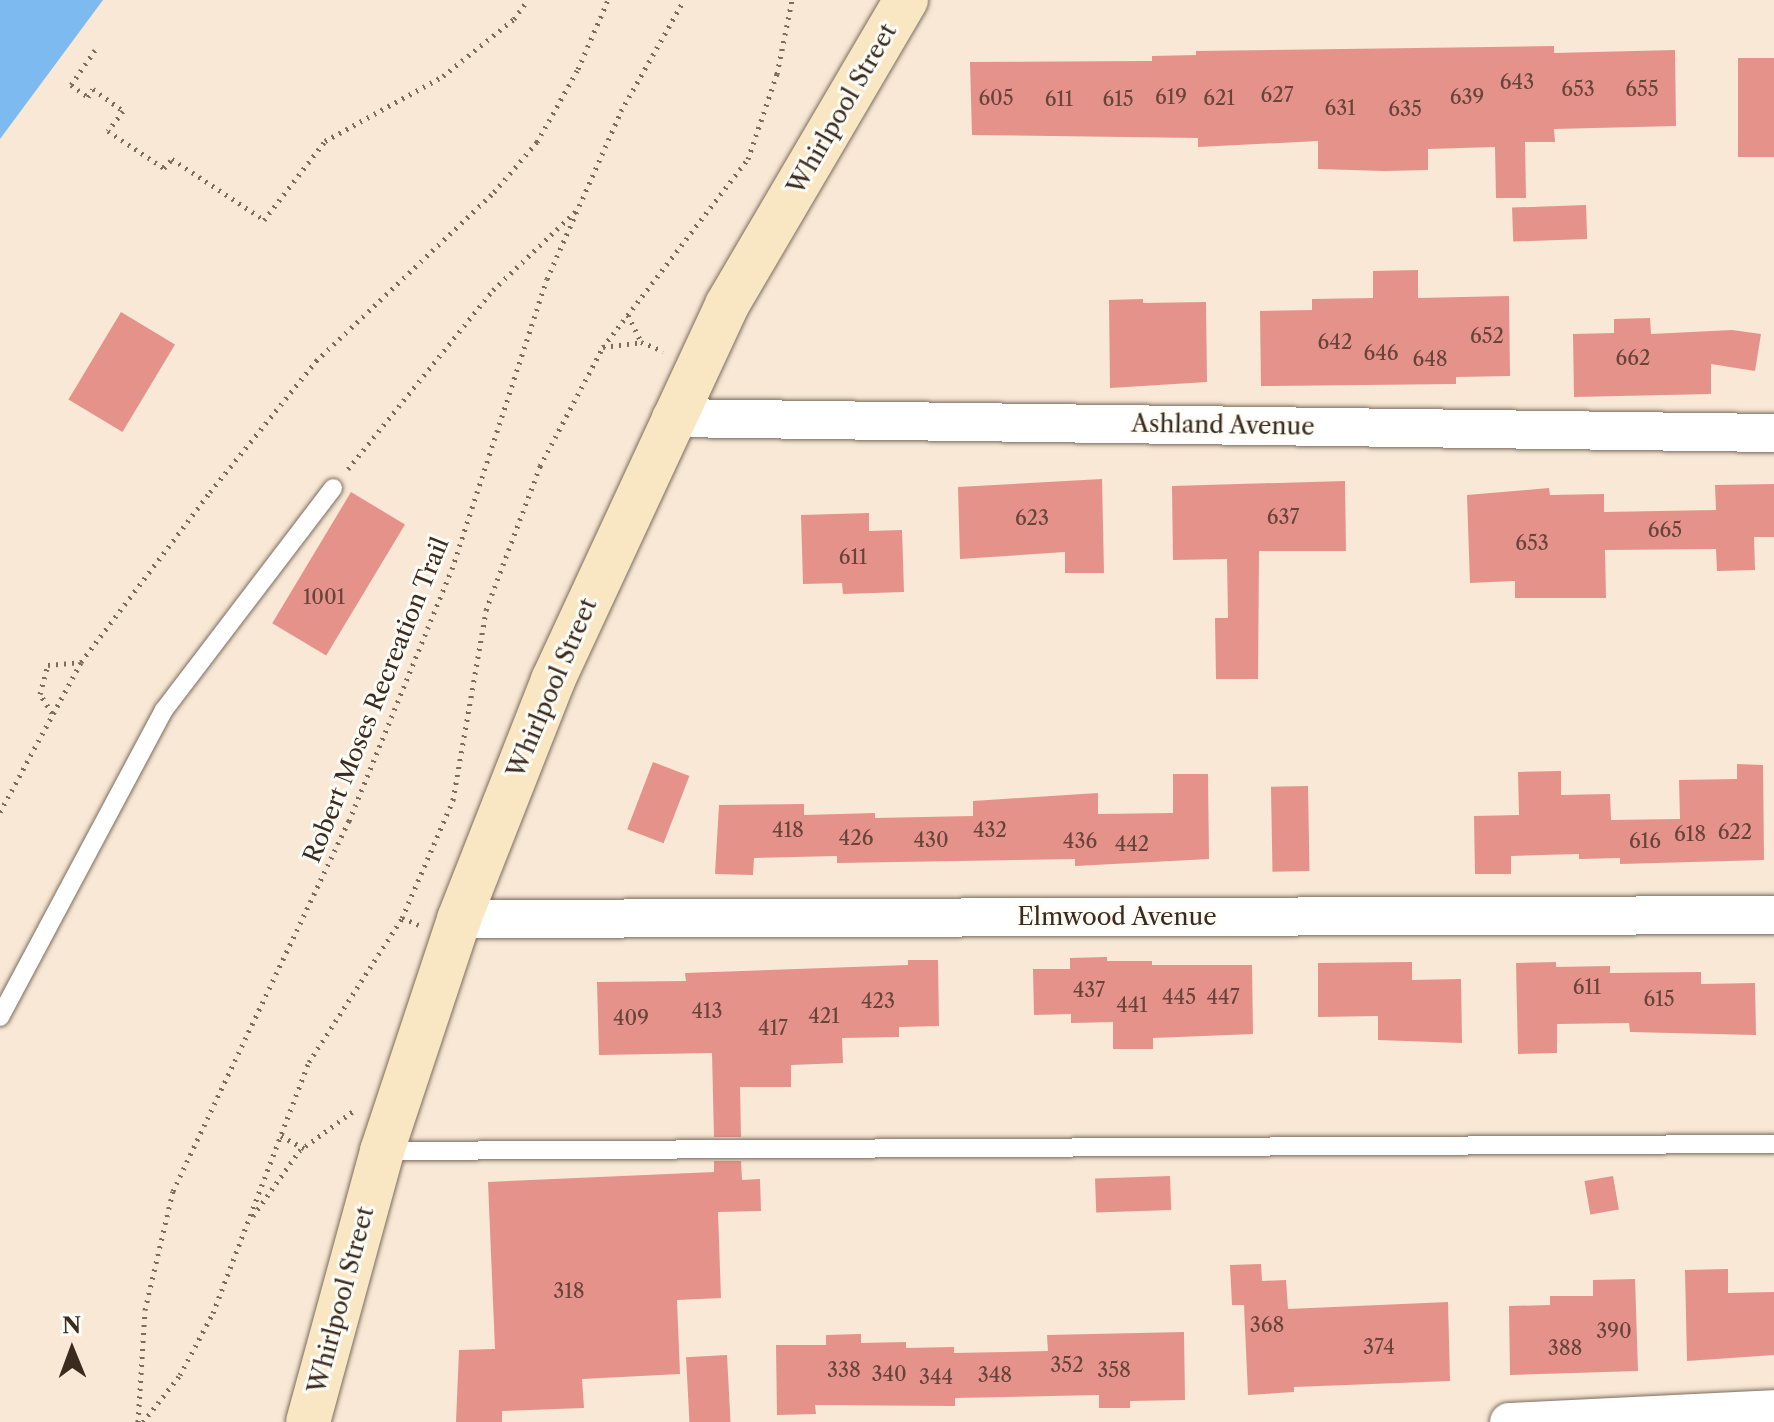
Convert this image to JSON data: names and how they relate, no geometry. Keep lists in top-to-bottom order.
{
  "streets": {
    "street": ["Whirlpool Street", "Ashland Avenue", "Elmwood Avenue"],
    "path": ["Robert Moses Recreation Trail"]
  },
  "crossings": [
    ["Whirlpool Street", "Ashland Avenue"],
    ["Whirlpool Street", "Elmwood Avenue"]
  ],
  "house_numbers": [
    "643",
    "653",
    "655",
    "627",
    "619",
    "639",
    "605",
    "621",
    "611",
    "615",
    "631",
    "635",
    "652",
    "642",
    "646",
    "662",
    "648",
    "637",
    "623",
    "665",
    "653",
    "611",
    "1001",
    "418",
    "432",
    "622",
    "618",
    "426",
    "430",
    "436",
    "616",
    "442",
    "611",
    "437",
    "445",
    "447",
    "615",
    "423",
    "441",
    "413",
    "421",
    "409",
    "417",
    "318",
    "368",
    "390",
    "374",
    "388",
    "352",
    "338",
    "358",
    "340",
    "348",
    "344"
  ],
  "north": "top"
}
